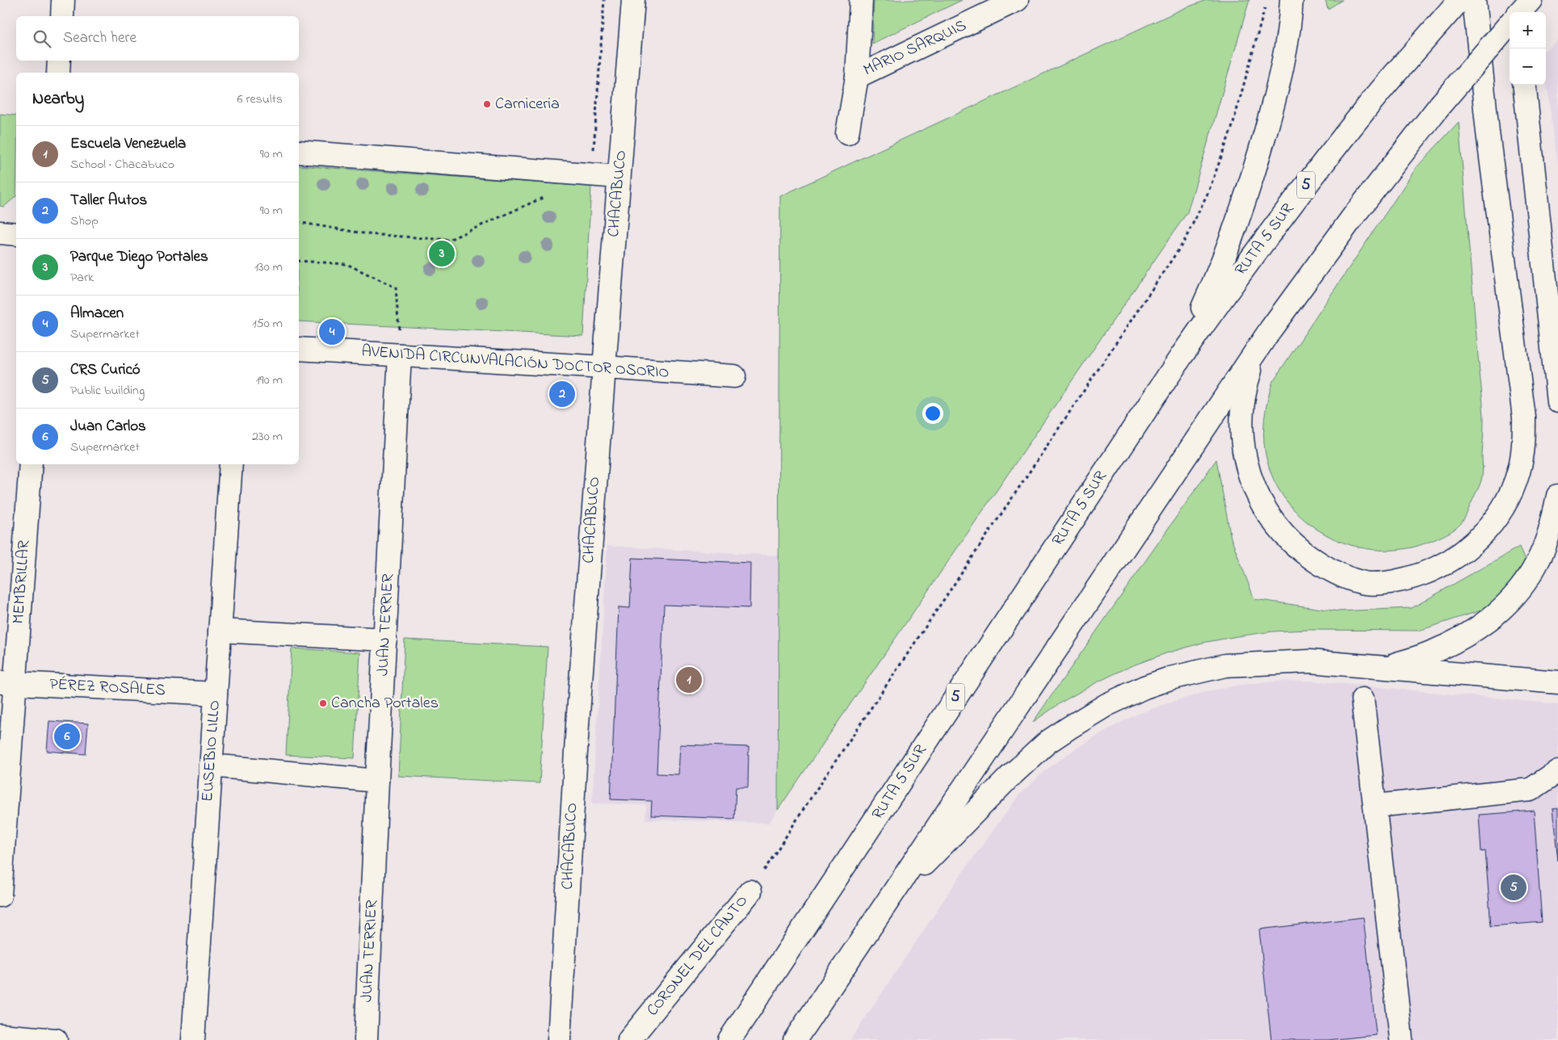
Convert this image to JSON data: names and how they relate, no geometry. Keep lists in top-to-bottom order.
{
  "streets": {
    "main road": [
      "MARIO SARQUIS",
      "5",
      "CHACABUCO",
      "RUTA 5 SUR",
      "AVENIDA CIRCUNVALACIÓN DOCTOR OSORIO",
      "MEMBRILLAR",
      "JUAN TERRIER",
      "PÉREZ ROSALES",
      "EUSEBIO LILLO",
      "CORONEL DEL CANTO"
    ]
  },
  "crossings": [
    ["CHACABUCO", "AVENIDA CIRCUNVALACIÓN DOCTOR OSORIO"],
    ["AVENIDA CIRCUNVALACIÓN DOCTOR OSORIO", "JUAN TERRIER"],
    ["MEMBRILLAR", "PÉREZ ROSALES"],
    ["PÉREZ ROSALES", "EUSEBIO LILLO"]
  ],
  "places": ["Carniceria", "Cancha Portales"],
  "page": {
    "map_buttons": ["+", "−"],
    "search": "Search here",
    "heading": ["Nearby", "6 results"],
    "list": [
      {
        "mark": "1",
        "name": "Escuela Venezuela",
        "note": "School · Chacabuco",
        "value": "90 m"
      },
      {
        "mark": "2",
        "name": "Taller Autos",
        "note": "Shop",
        "value": "90 m"
      },
      {
        "mark": "3",
        "name": "Parque Diego Portales",
        "note": "Park",
        "value": "130 m"
      },
      {
        "mark": "4",
        "name": "Almacen",
        "note": "Supermarket",
        "value": "150 m"
      },
      {
        "mark": "5",
        "name": "CRS Curicó",
        "note": "Public building",
        "value": "190 m"
      },
      {
        "mark": "6",
        "name": "Juan Carlos",
        "note": "Supermarket",
        "value": "230 m"
      }
    ],
    "pins": [
      "3",
      "4",
      "2",
      "1",
      "6",
      "5"
    ]
  }
}
